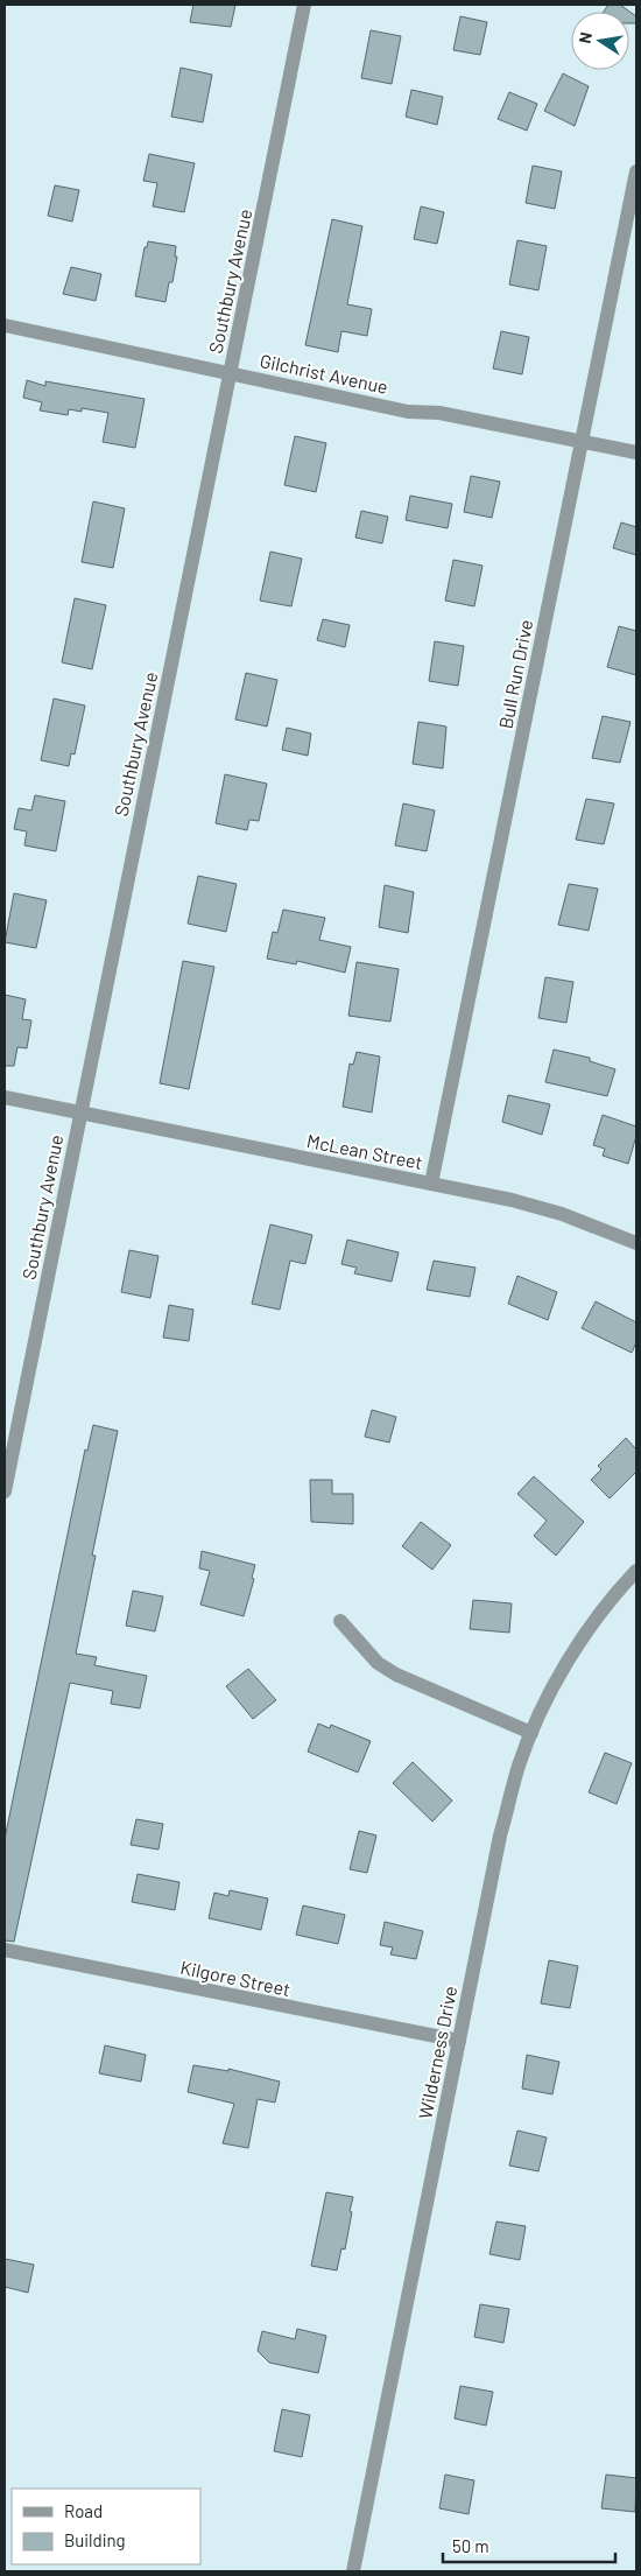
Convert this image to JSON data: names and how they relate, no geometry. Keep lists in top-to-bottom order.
{
  "streets": {
    "street": [
      "Southbury Avenue",
      "Gilchrist Avenue",
      "Bull Run Drive",
      "McLean Street",
      "Kilgore Street",
      "Wilderness Drive"
    ]
  },
  "crossings": [
    ["Southbury Avenue", "Gilchrist Avenue"],
    ["Southbury Avenue", "McLean Street"],
    ["Gilchrist Avenue", "Bull Run Drive"],
    ["Bull Run Drive", "McLean Street"],
    ["Kilgore Street", "Wilderness Drive"]
  ],
  "legend": ["Road", "Building"],
  "scale_bar": "50 m",
  "north": "left"
}
